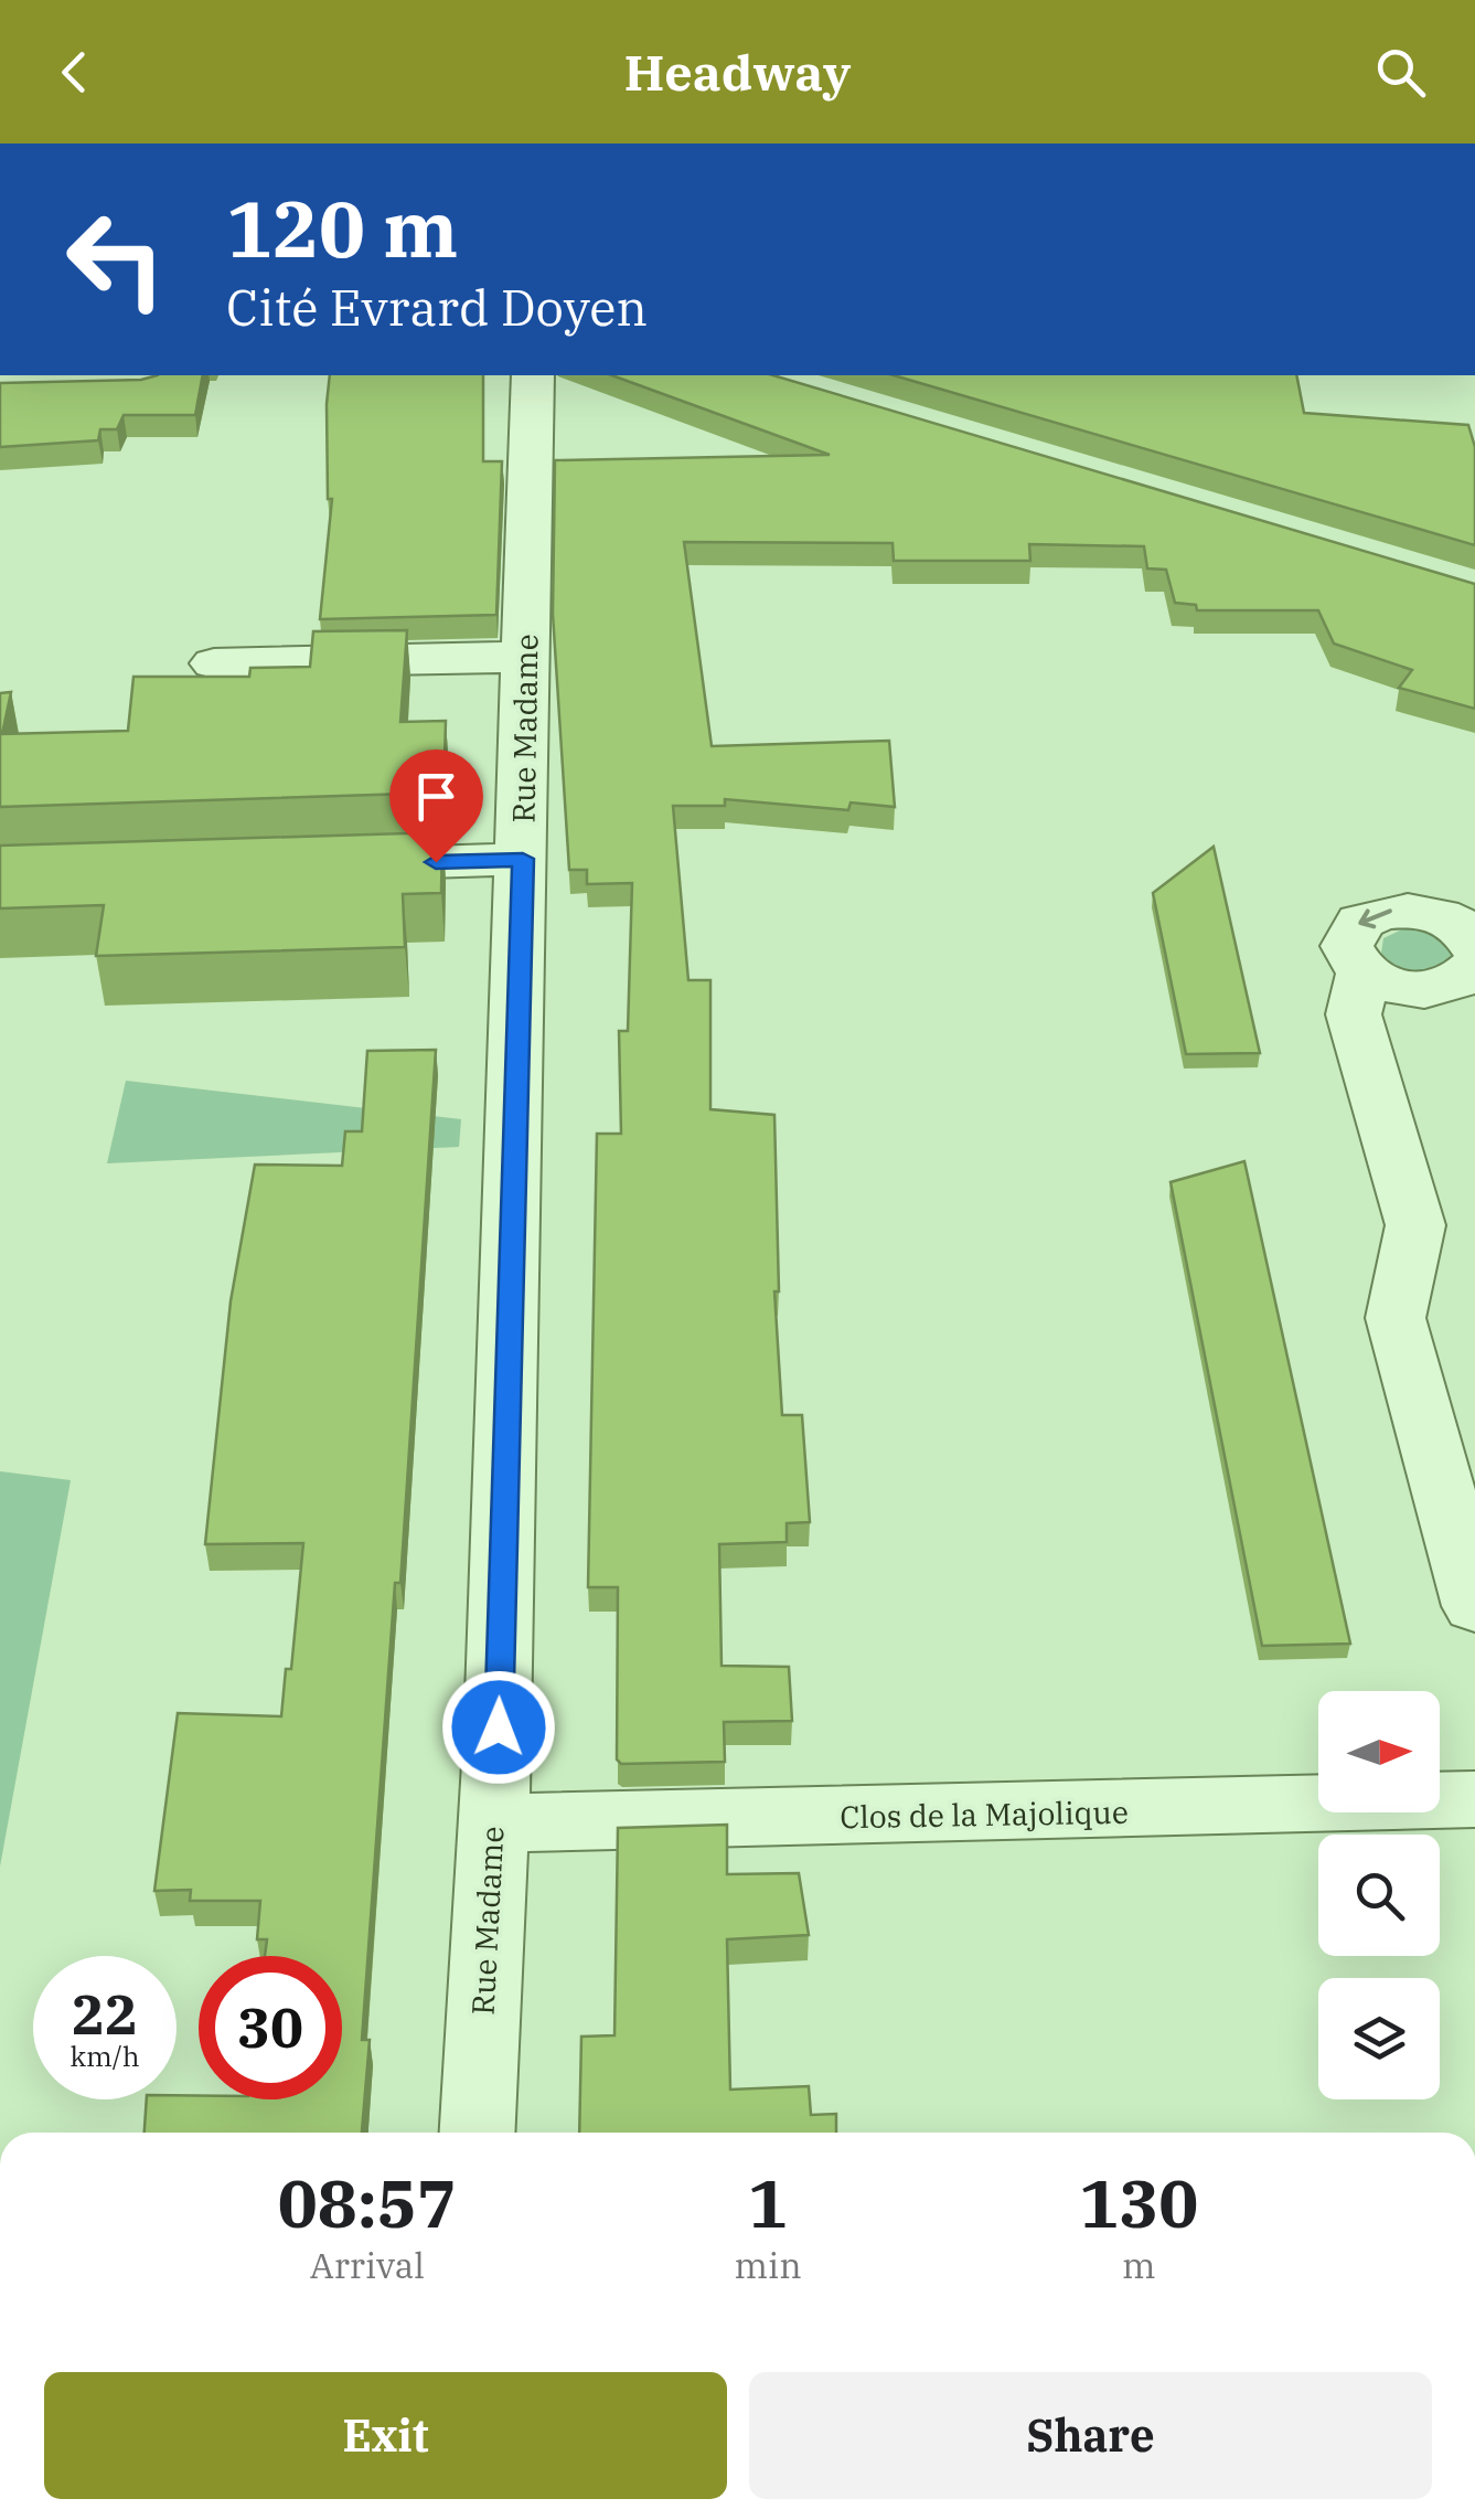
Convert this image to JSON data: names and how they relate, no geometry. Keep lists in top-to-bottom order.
{
  "streets": {
    "street": ["Rue Madame", "Clos de la Majolique"]
  },
  "crossings": [
    ["Rue Madame", "Clos de la Majolique"]
  ],
  "north": "right",
  "page": {
    "header": "Headway",
    "turn": ["120 m", "Cité Evrard Doyen"],
    "speed": "22 km/h",
    "limit": "30",
    "eta": [
      "08:57",
      "Arrival",
      "1",
      "min",
      "130",
      "m"
    ],
    "buttons": ["Exit", "Share"]
  }
}
